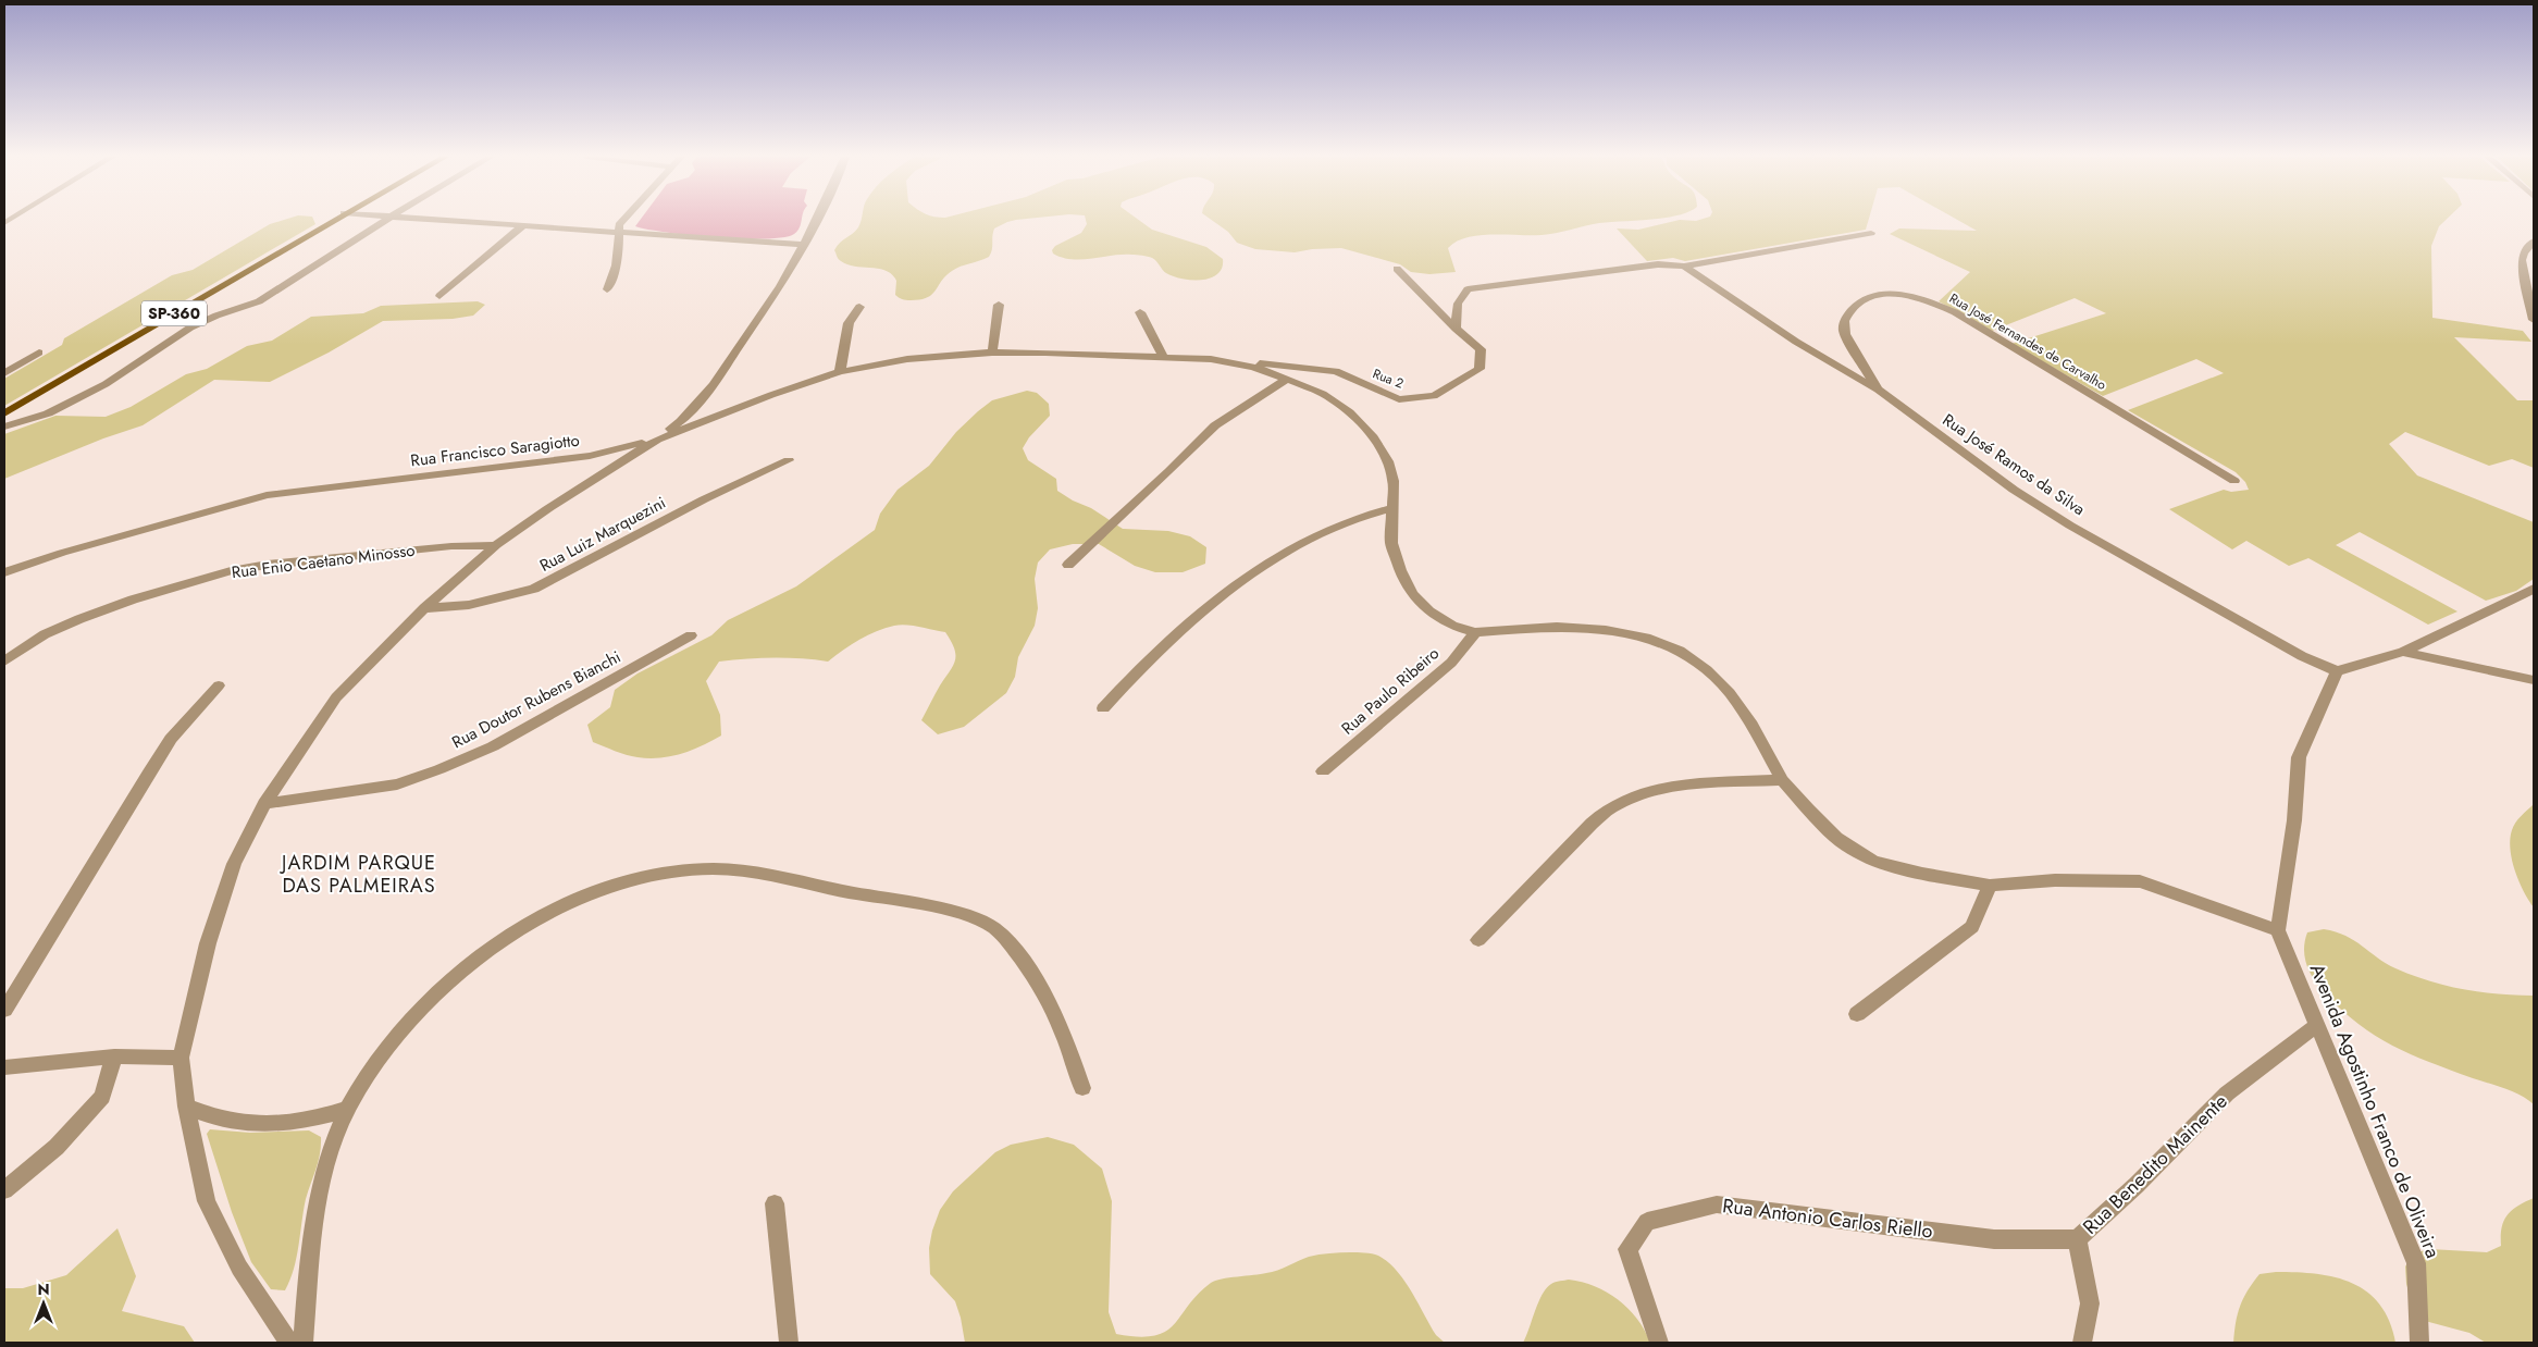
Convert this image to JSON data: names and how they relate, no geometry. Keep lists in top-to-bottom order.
{
  "streets": {
    "main road": ["SP-360"],
    "street": [
      "Rua José Fernandes de Carvalho",
      "Rua 2",
      "Rua Francisco Saragiotto",
      "Rua José Ramos da Silva",
      "Rua Luiz Marquezini",
      "Rua Enio Caetano Minosso",
      "Rua Paulo Ribeiro",
      "Rua Doutor Rubens Bianchi",
      "Avenida Agostinho Franco de Oliveira",
      "Rua Benedito Mainente",
      "Rua Antonio Carlos Riello"
    ]
  },
  "crossings": [
    ["Rua José Fernandes de Carvalho", "Rua José Ramos da Silva"],
    ["Avenida Agostinho Franco de Oliveira", "Rua Benedito Mainente"],
    ["Rua Benedito Mainente", "Rua Antonio Carlos Riello"]
  ],
  "districts": ["JARDIM PARQUE DAS PALMEIRAS"],
  "north": "top"
}
